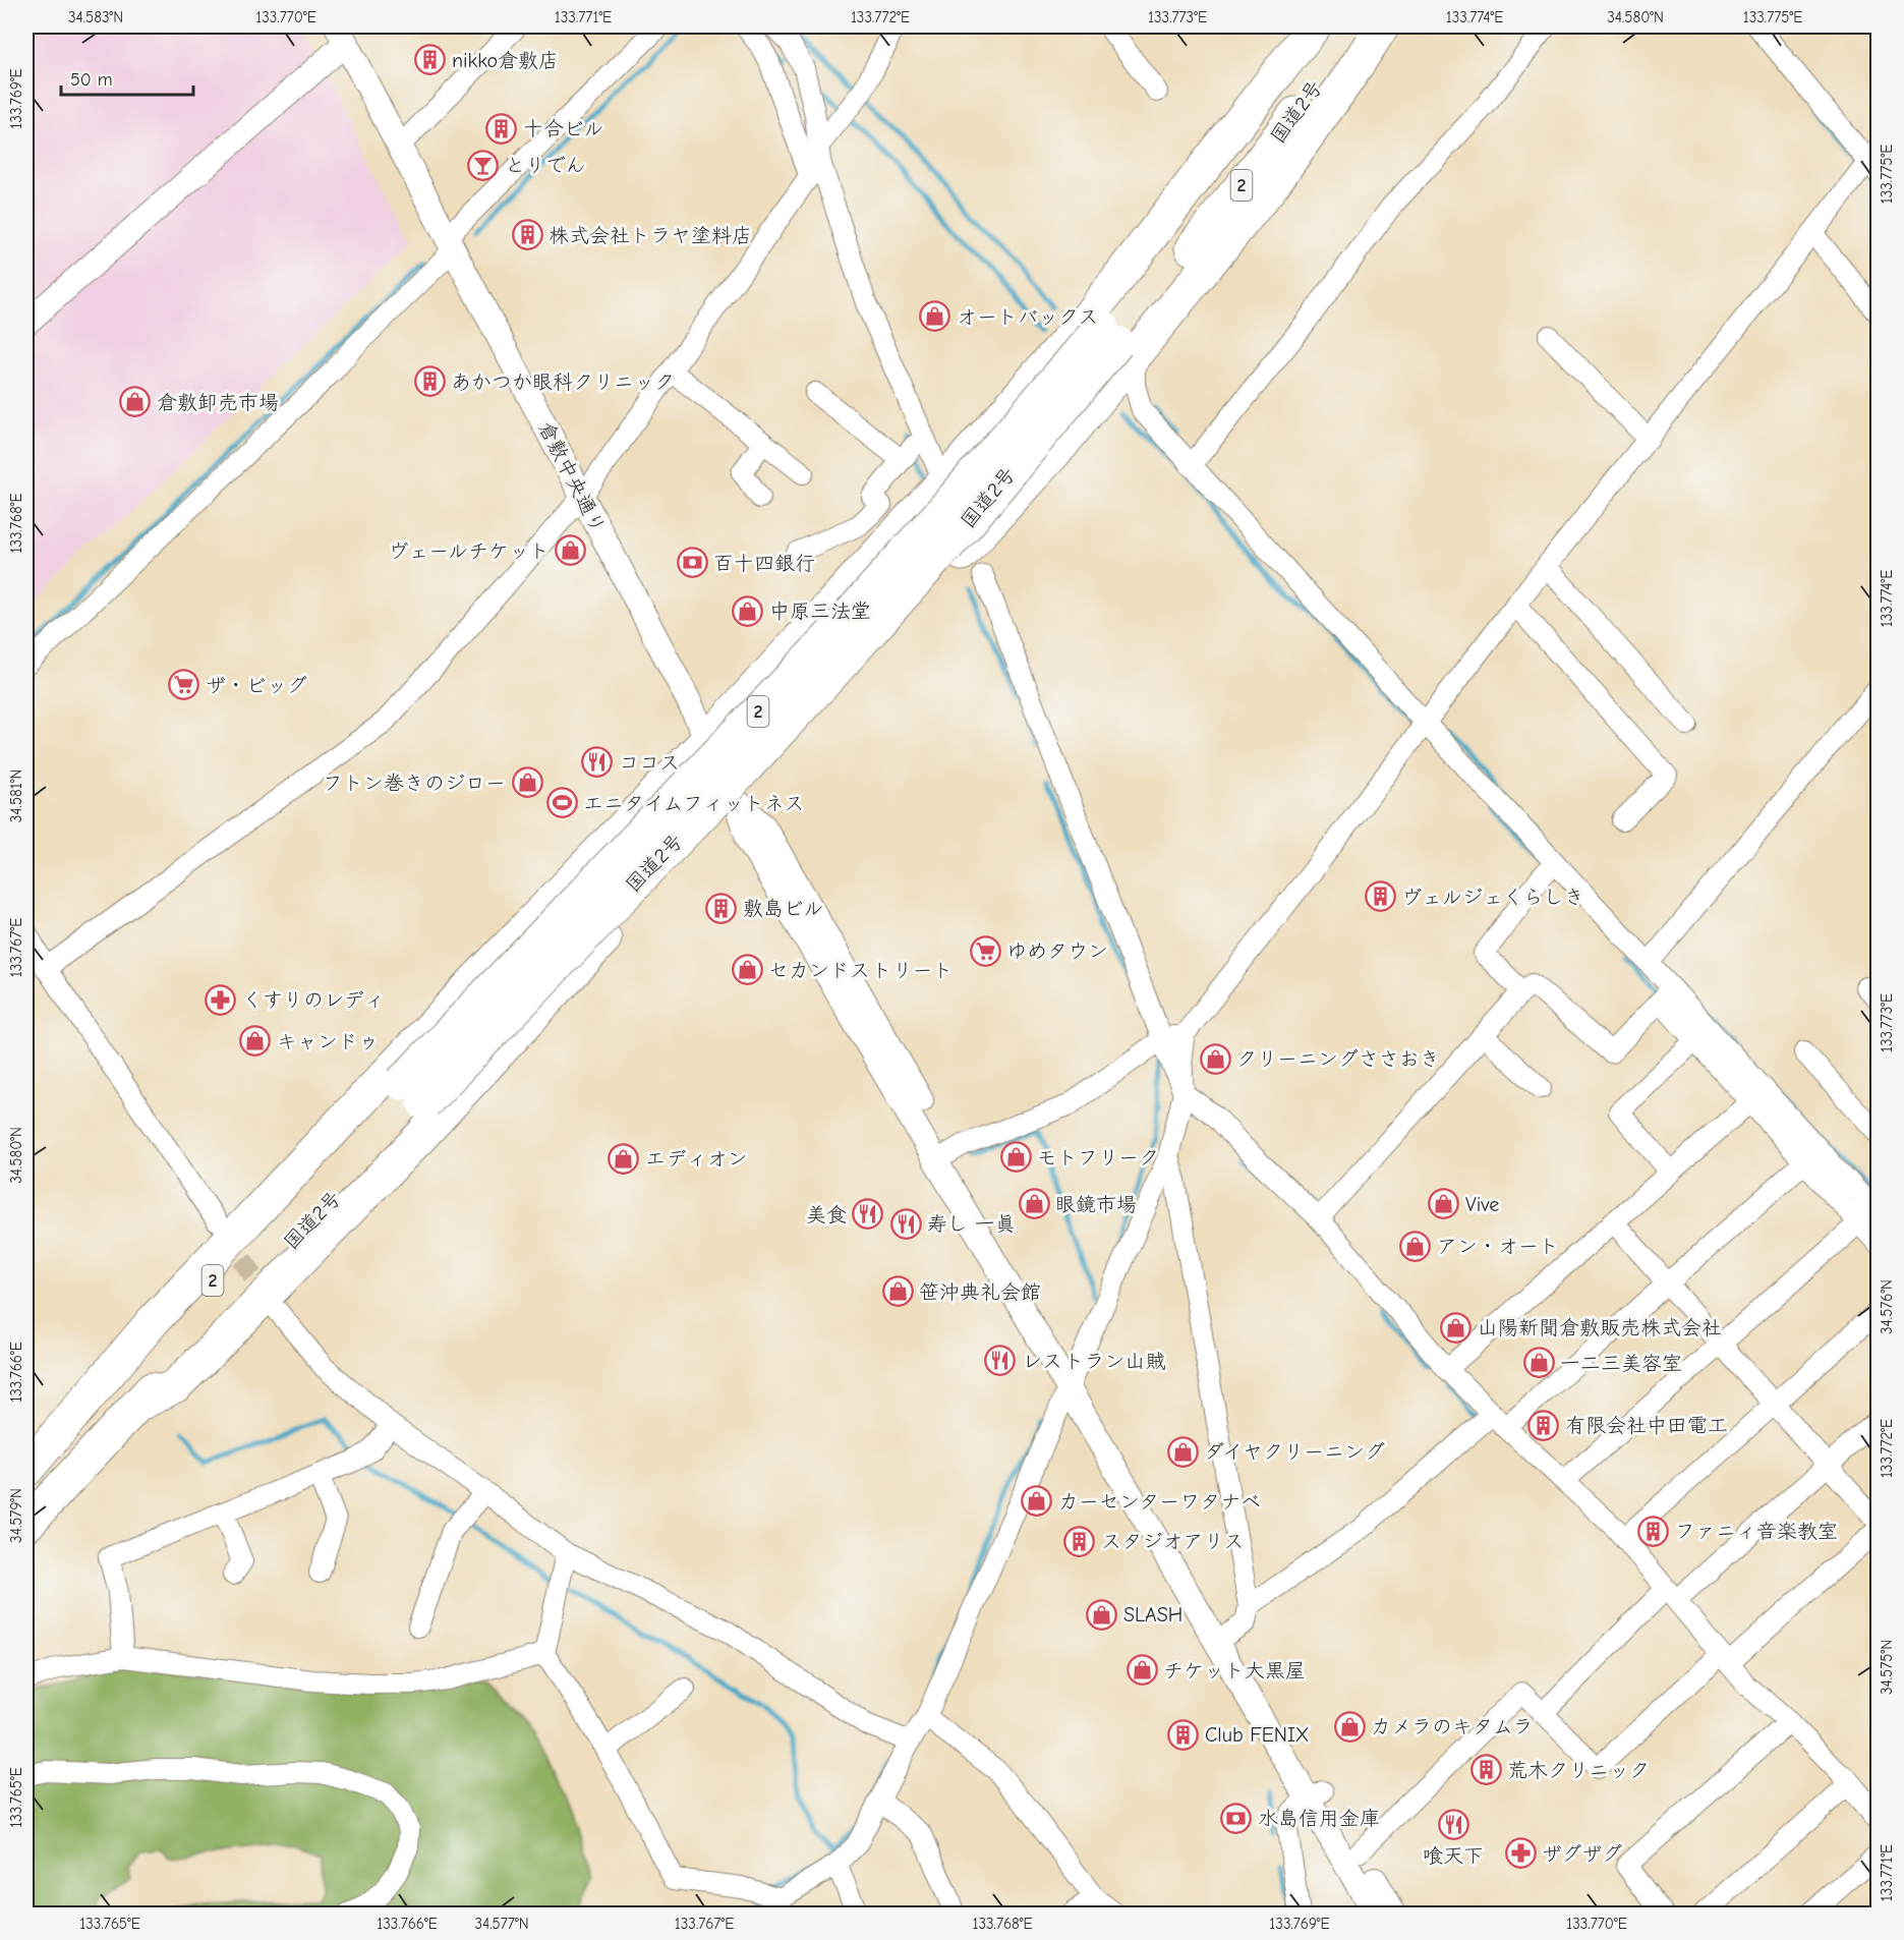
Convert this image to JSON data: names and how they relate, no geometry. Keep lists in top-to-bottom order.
{
  "streets": {
    "highway": ["国道2号", "2"],
    "street": ["倉敷中央通り"]
  },
  "places": {
    "building": [
      "nikko倉敷店",
      "十合ビル",
      "株式会社トラヤ塗料店",
      "あかつか眼科クリニック",
      "ヴェルジェくらしき",
      "敷島ビル",
      "有限会社中田電工",
      "ファニィ音楽教室",
      "スタジオアリス",
      "Club FENIX",
      "荒木クリニック"
    ],
    "bar": ["とりでん"],
    "shop": [
      "オートバックス",
      "倉敷卸売市場",
      "ヴェールチケット",
      "中原三法堂",
      "フトン巻きのジロー",
      "セカンドストリート",
      "キャンドゥ",
      "クリーニングささおき",
      "モトフリーク",
      "エディオン",
      "眼鏡市場",
      "Vive",
      "アン・オート",
      "笹沖典礼会館",
      "山陽新聞倉敷販売株式会社",
      "一二三美容室",
      "ダイヤクリーニング",
      "カーセンターワタナベ",
      "SLASH",
      "チケット大黒屋",
      "カメラのキタムラ"
    ],
    "bank": ["百十四銀行", "水島信用金庫"],
    "supermarket": ["ザ・ビッグ", "ゆめタウン"],
    "restaurant": [
      "ココス",
      "美食",
      "寿し 一眞",
      "レストラン山賊",
      "喰天下"
    ],
    "sports": ["エニタイムフィットネス"],
    "pharmacy": ["くすりのレディ", "ザグザグ"]
  },
  "scale_bar": "50 m",
  "coordinates": [
    "34.583°N",
    "133.770°E",
    "133.771°E",
    "133.772°E",
    "133.773°E",
    "133.774°E",
    "34.580°N",
    "133.775°E",
    "133.769°E",
    "133.768°E",
    "34.581°N",
    "133.767°E",
    "34.576°N",
    "133.766°E",
    "34.579°N",
    "34.575°N",
    "133.765°E",
    "34.577°N"
  ]
}
